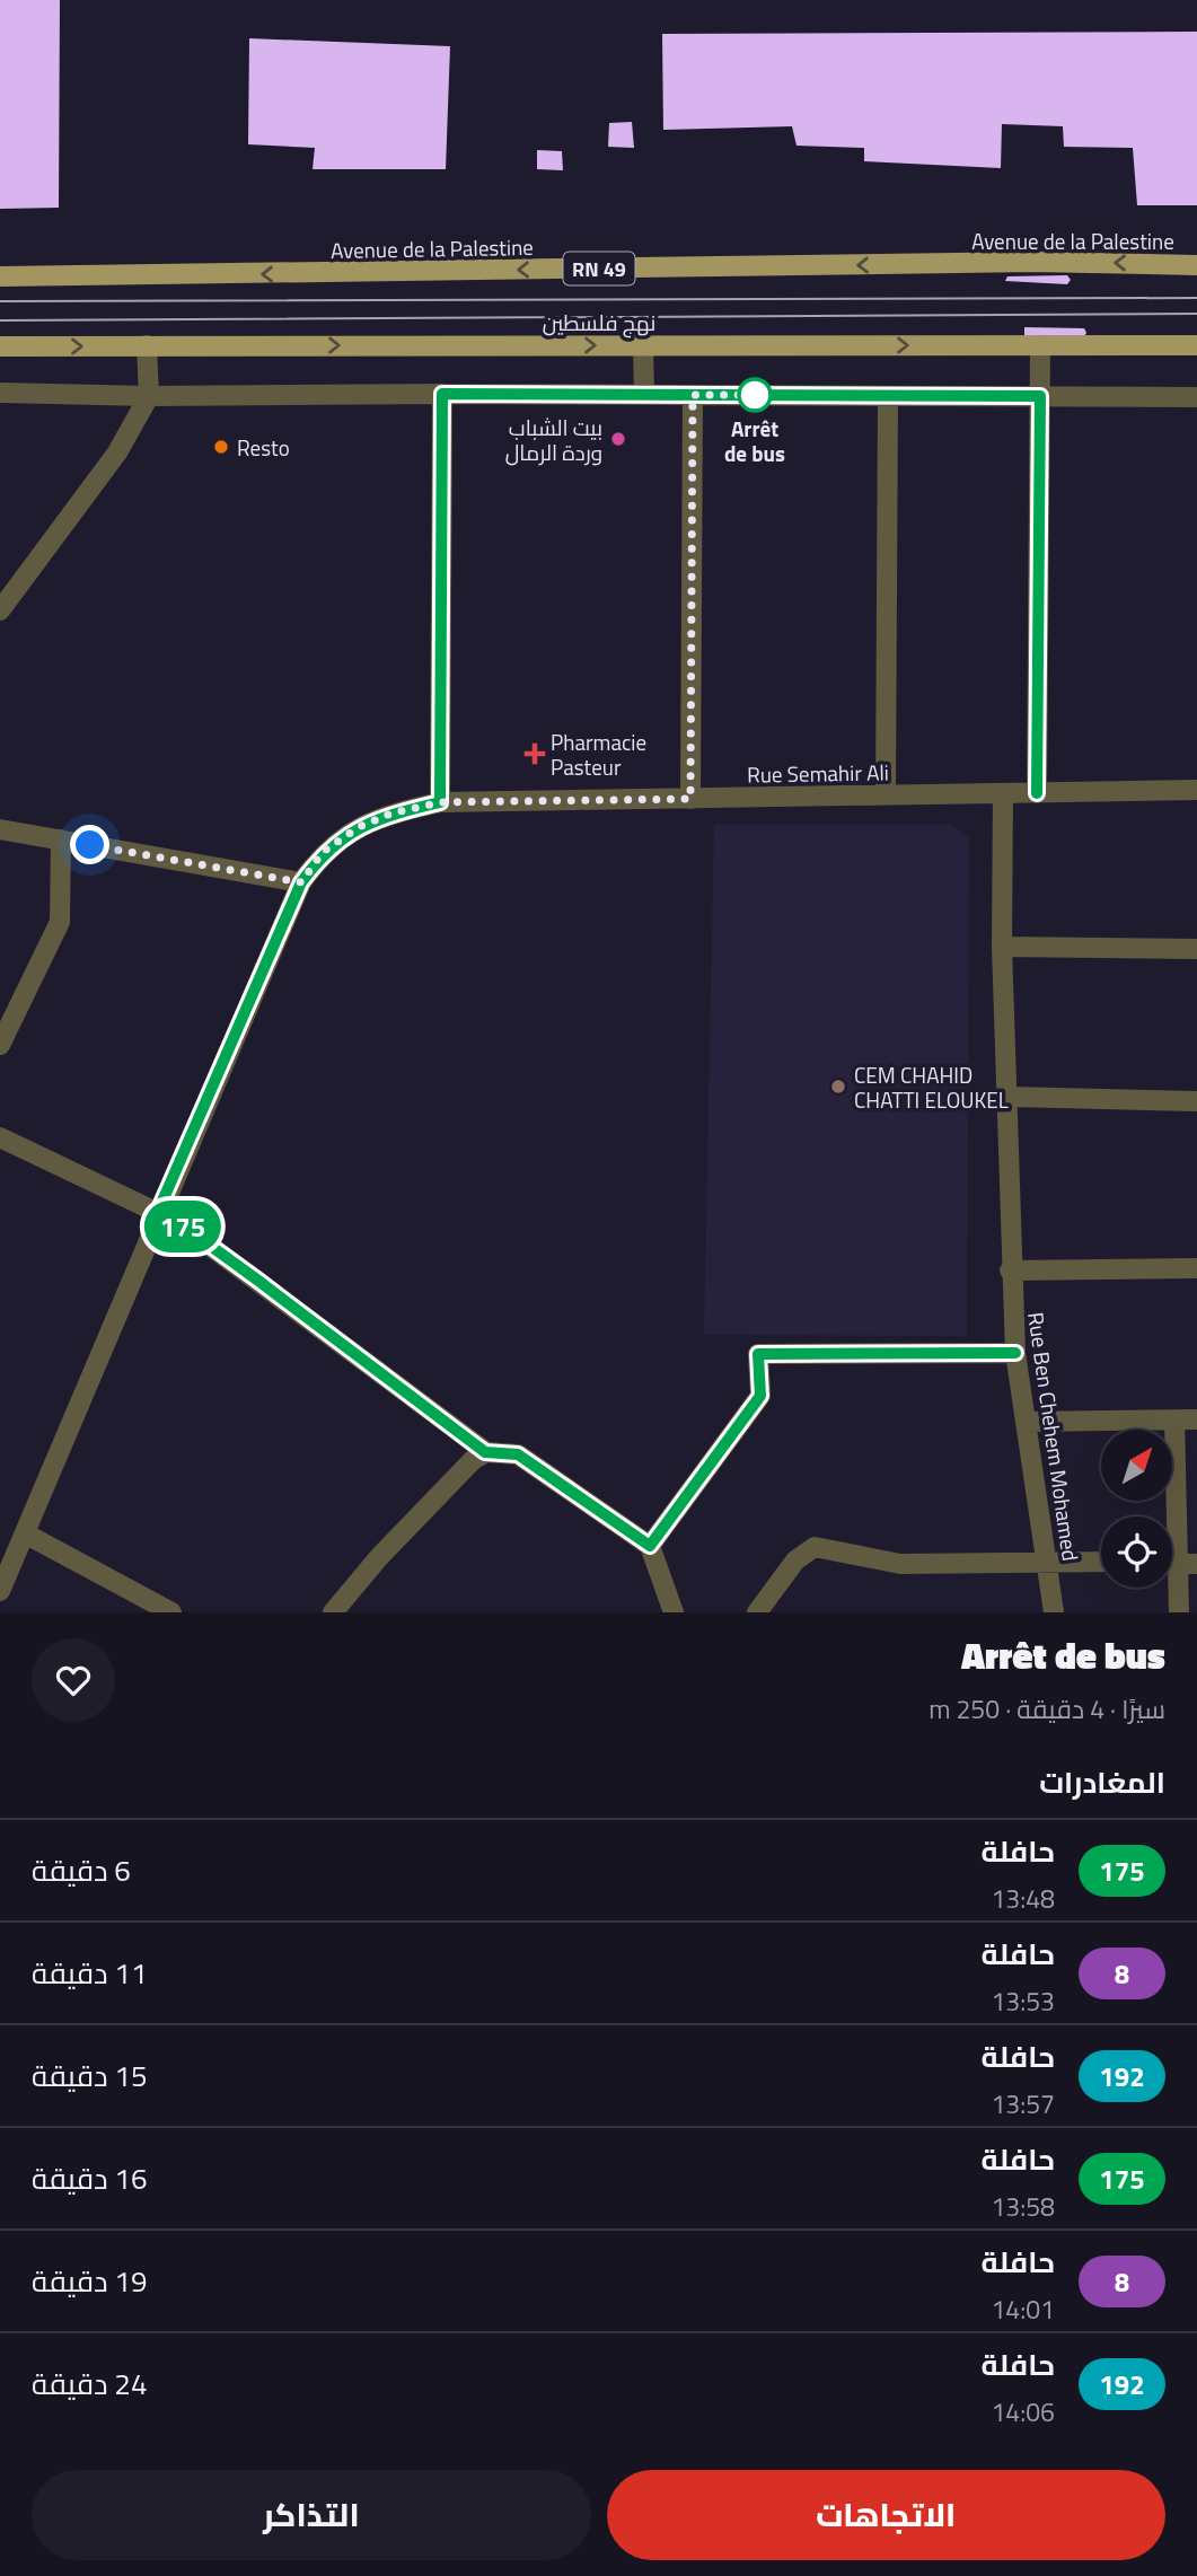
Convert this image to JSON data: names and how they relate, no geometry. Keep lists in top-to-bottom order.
{
  "streets": {
    "main road": ["Avenue de la Palestine", "RN 49", "نهج فلسطين"],
    "street": ["Rue Semahir Ali", "Rue Ben Chehem Mohamed"]
  },
  "crossings": [
    ["Rue Semahir Ali", "Rue Ben Chehem Mohamed"]
  ],
  "one_way": ["Avenue de la Palestine", "نهج فلسطين"],
  "places": {
    "other": [
      "Arrêt de bus",
      "بيت الشباب وردة الرمال",
      "Resto",
      "CEM CHAHID CHATTI ELOUKEL"
    ],
    "health": ["Pharmacie Pasteur"]
  },
  "lines": ["bus line 175"],
  "north": "top right",
  "page": {
    "on_map": "175",
    "heading": [
      ["Arrêt de bus", "سيرًا · 4 دقيقة · 250 m"],
      "المغادرات"
    ],
    "list": [
      {
        "mark": "175",
        "name": "حافلة",
        "note": "13:48",
        "value": "6 دقيقة"
      },
      {
        "mark": "8",
        "name": "حافلة",
        "note": "13:53",
        "value": "11 دقيقة"
      },
      {
        "mark": "192",
        "name": "حافلة",
        "note": "13:57",
        "value": "15 دقيقة"
      },
      {
        "mark": "175",
        "name": "حافلة",
        "note": "13:58",
        "value": "16 دقيقة"
      },
      {
        "mark": "8",
        "name": "حافلة",
        "note": "14:01",
        "value": "19 دقيقة"
      },
      {
        "mark": "192",
        "name": "حافلة",
        "note": "14:06",
        "value": "24 دقيقة"
      }
    ],
    "buttons": ["الاتجاهات", "التذاكر"]
  }
}
